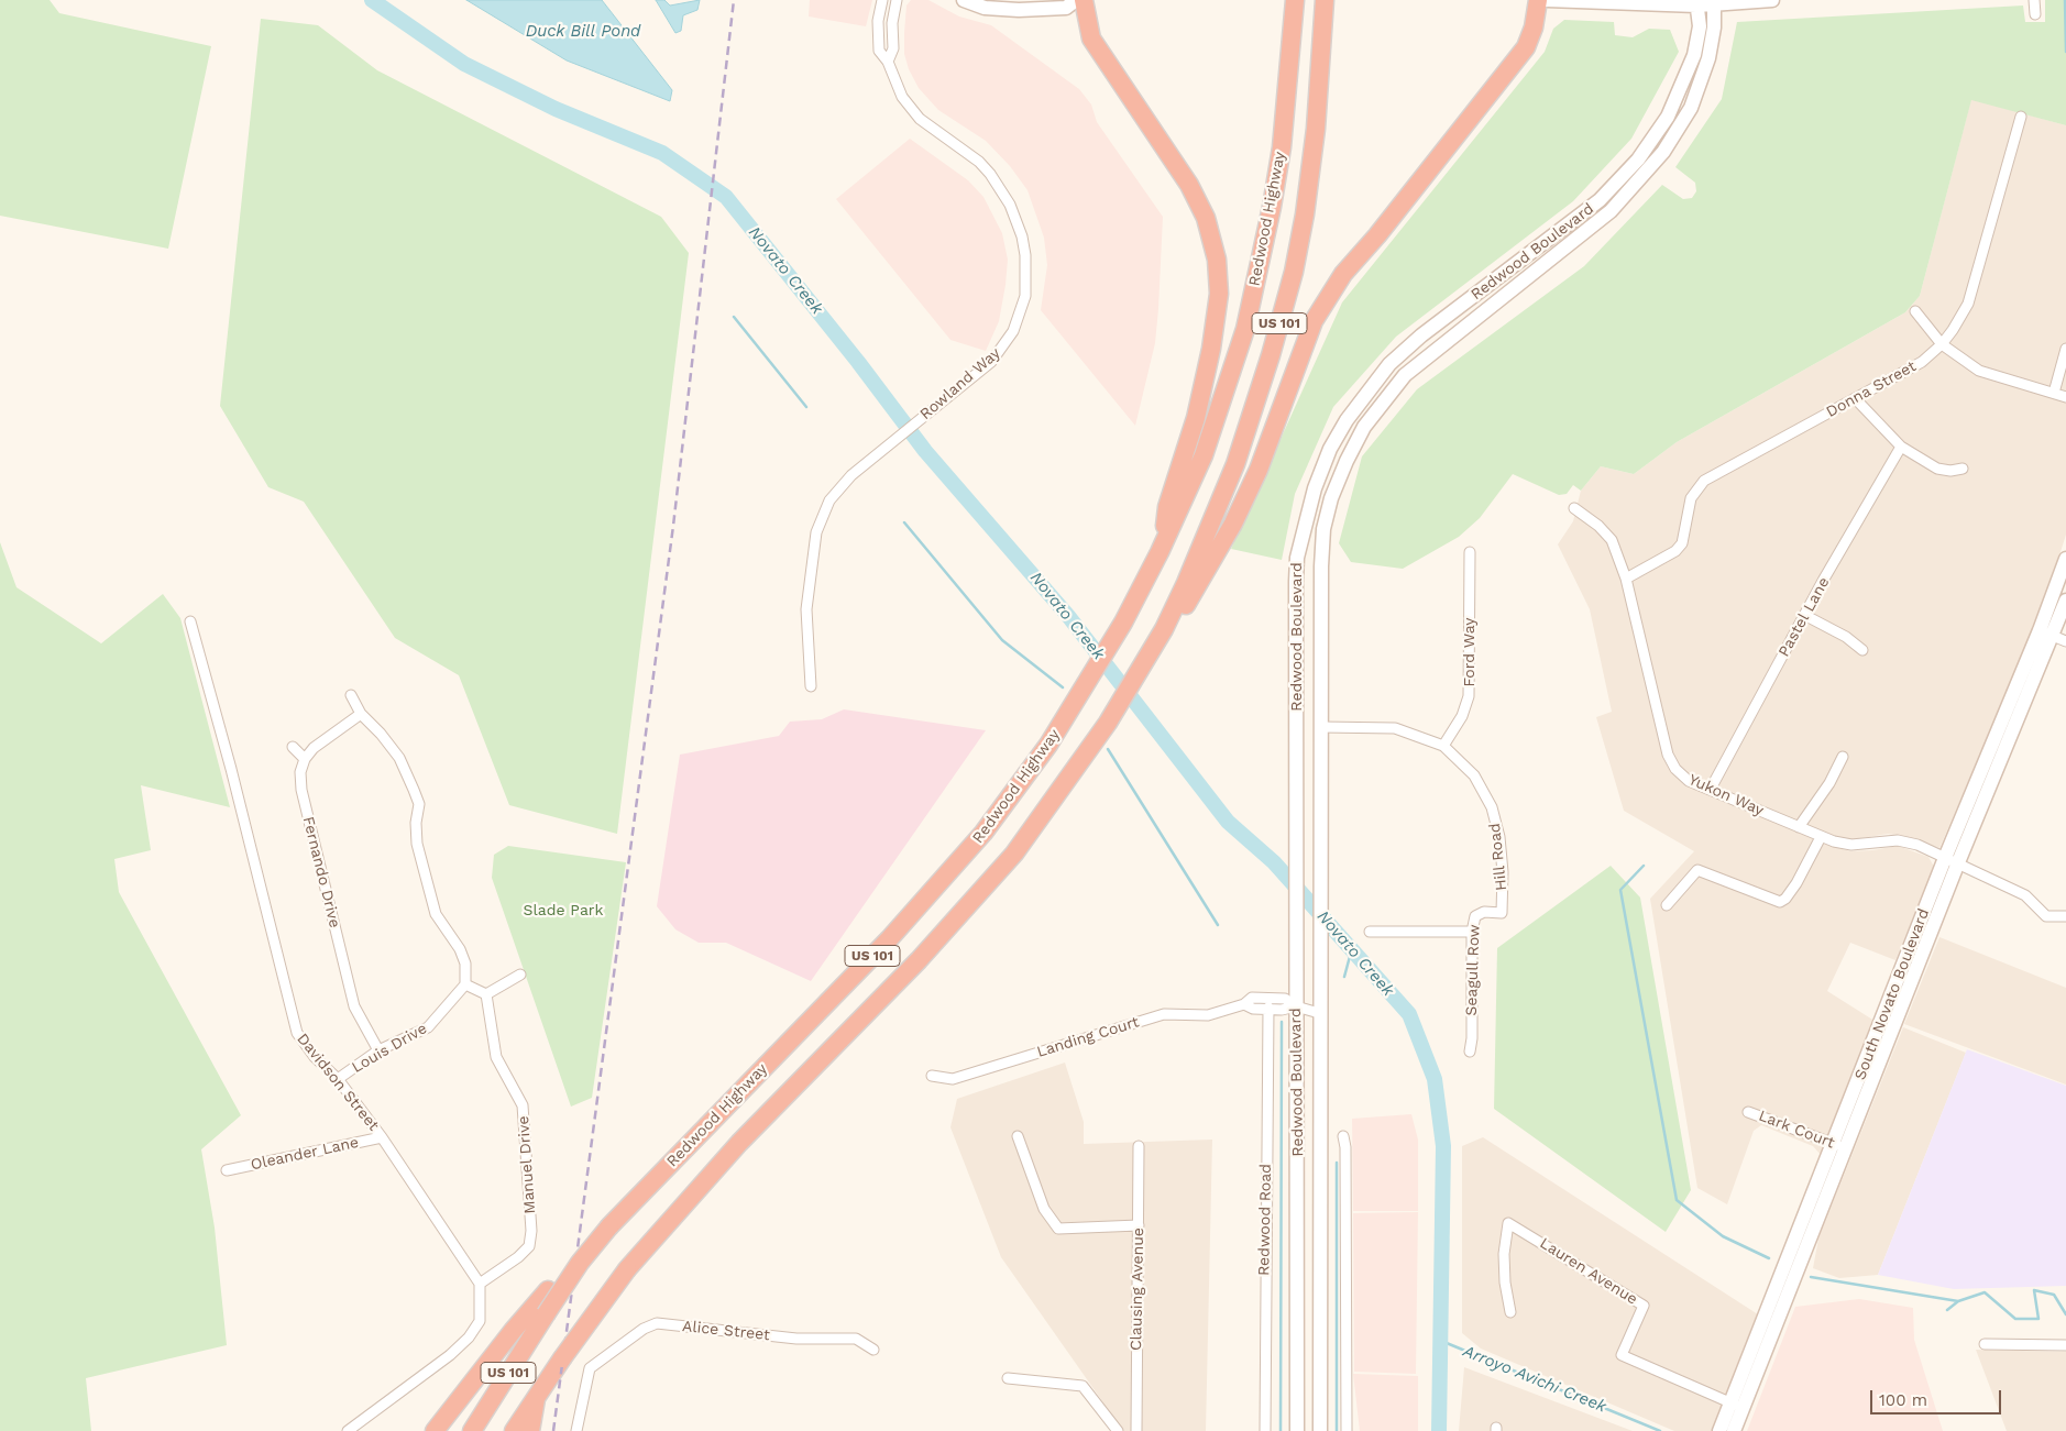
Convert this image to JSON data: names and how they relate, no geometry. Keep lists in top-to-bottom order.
{
  "streets": {
    "highway": ["Redwood Highway", "US 101"],
    "main road": ["Redwood Boulevard", "South Novato Boulevard"],
    "street": [
      "Rowland Way",
      "Donna Street",
      "Pastel Lane",
      "Ford Way",
      "Yukon Way",
      "Hill Road",
      "Fernando Drive",
      "Seagull Row",
      "Landing Court",
      "Louis Drive",
      "Davidson Street",
      "Lark Court",
      "Oleander Lane",
      "Manuel Drive",
      "Redwood Road",
      "Lauren Avenue",
      "Clausing Avenue",
      "Alice Street"
    ]
  },
  "crossings": [
    ["Redwood Boulevard", "Hill Road"],
    ["Redwood Boulevard", "Landing Court"],
    ["Donna Street", "Yukon Way"],
    ["Pastel Lane", "Yukon Way"],
    ["Ford Way", "Hill Road"],
    ["Yukon Way", "South Novato Boulevard"],
    ["Hill Road", "Seagull Row"],
    ["Fernando Drive", "Louis Drive"],
    ["South Novato Boulevard", "Lark Court"],
    ["South Novato Boulevard", "Lauren Avenue"],
    ["Landing Court", "Redwood Road"],
    ["Louis Drive", "Davidson Street"],
    ["Davidson Street", "Oleander Lane"],
    ["Davidson Street", "Manuel Drive"]
  ],
  "water": ["Duck Bill Pond", "Novato Creek", "Arroyo Avichi Creek"],
  "parks": ["Slade Park"],
  "scale_bar": "100 m"
}
